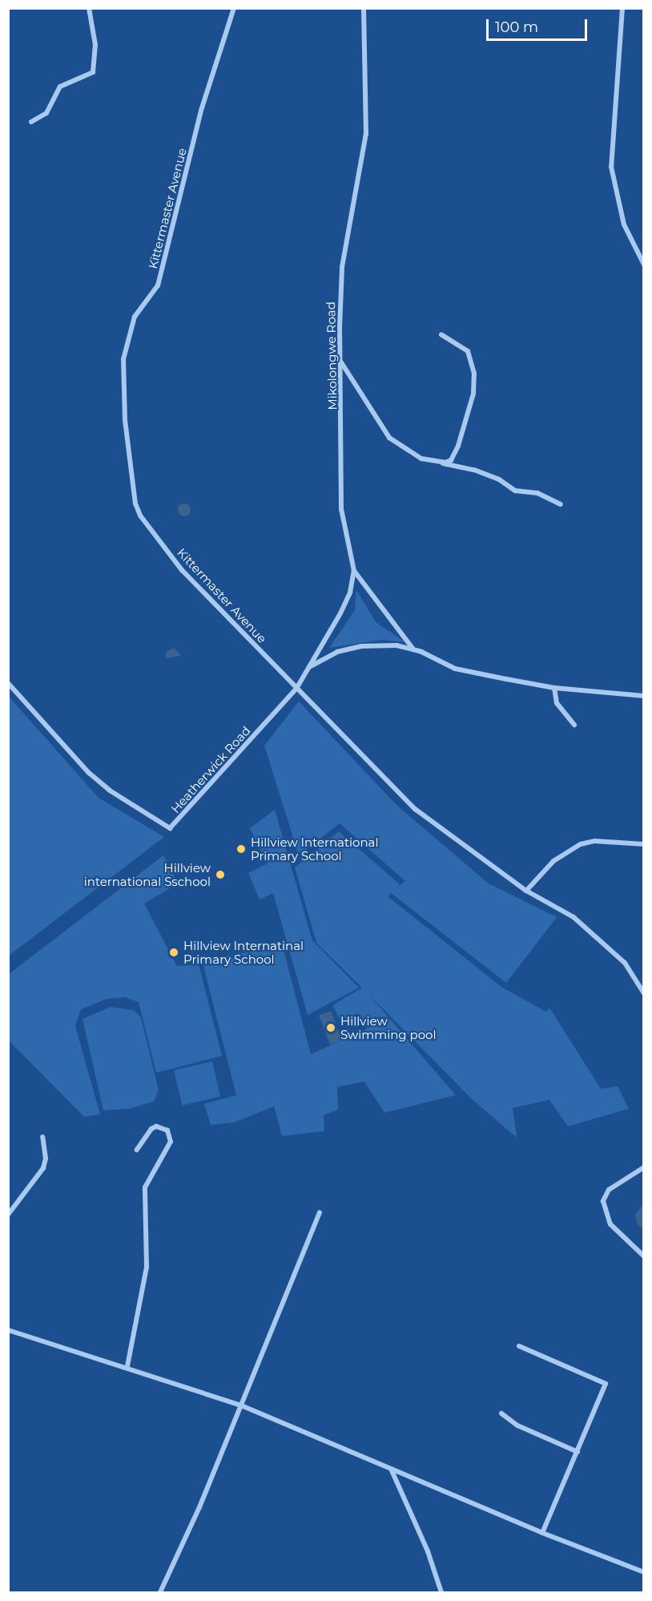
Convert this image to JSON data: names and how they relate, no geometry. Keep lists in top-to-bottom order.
{
  "streets": {
    "street": ["Kittermaster Avenue", "Mikolongwe Road", "Heatherwick Road"]
  },
  "crossings": [
    ["Kittermaster Avenue", "Mikolongwe Road"],
    ["Kittermaster Avenue", "Heatherwick Road"],
    ["Mikolongwe Road", "Heatherwick Road"]
  ],
  "places": [
    "Hillview International Primary School",
    "Hillview international Sschool",
    "Hillview Internatinal Primary School",
    "Hillview Swimming pool"
  ],
  "scale_bar": "100 m"
}
